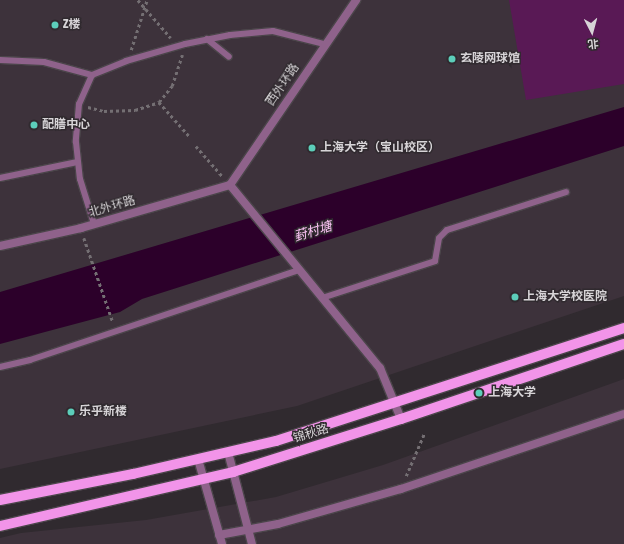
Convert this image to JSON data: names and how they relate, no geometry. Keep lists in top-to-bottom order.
{
  "streets": {
    "main road": ["锦秋路"],
    "street": ["西外环路", "北外环路"]
  },
  "crossings": [
    ["西外环路", "北外环路"]
  ],
  "water": ["葑村塘"],
  "places": [
    "Z楼",
    "玄陵网球馆",
    "配膳中心",
    "上海大学（宝山校区）",
    "上海大学校医院",
    "上海大学",
    "乐乎新楼"
  ],
  "north": "bottom"
}
